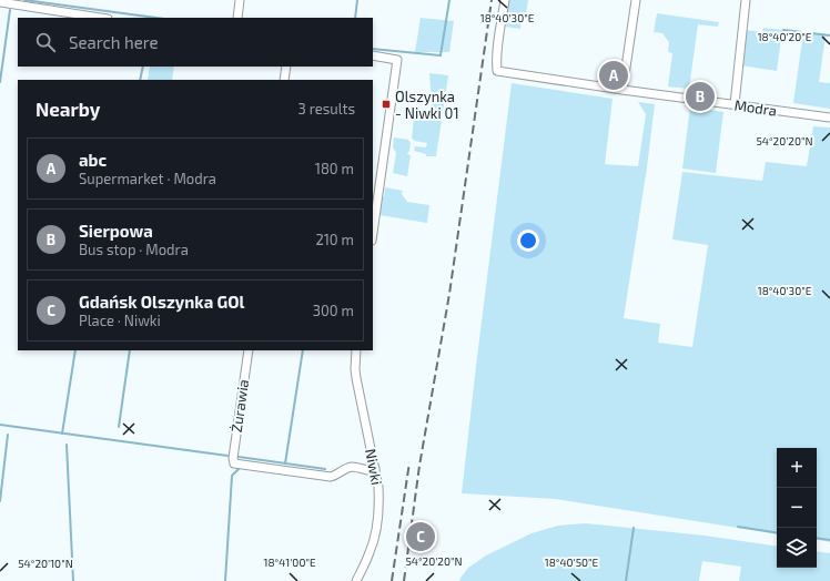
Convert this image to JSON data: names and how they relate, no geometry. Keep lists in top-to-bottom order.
{
  "streets": {
    "street": ["Modra", "Żurawia", "Niwki"]
  },
  "crossings": [
    ["Żurawia", "Niwki"]
  ],
  "places": {
    "transit": ["Olszynka - Niwki 01"]
  },
  "page": {
    "search": "Search here",
    "pins": ["A", "B", "C"],
    "heading": ["Nearby", "3 results"],
    "list": [
      {
        "mark": "A",
        "name": "abc",
        "note": "Supermarket · Modra",
        "value": "180 m"
      },
      {
        "mark": "B",
        "name": "Sierpowa",
        "note": "Bus stop · Modra",
        "value": "210 m"
      },
      {
        "mark": "C",
        "name": "Gdańsk Olszynka GOl",
        "note": "Place · Niwki",
        "value": "300 m"
      }
    ],
    "map_buttons": ["+", "−"]
  },
  "coordinates": [
    "18°40'30\"E",
    "18°40'20\"E",
    "54°20'20\"N",
    "18°41'00\"E",
    "18°40'50\"E",
    "54°20'10\"N"
  ]
}
